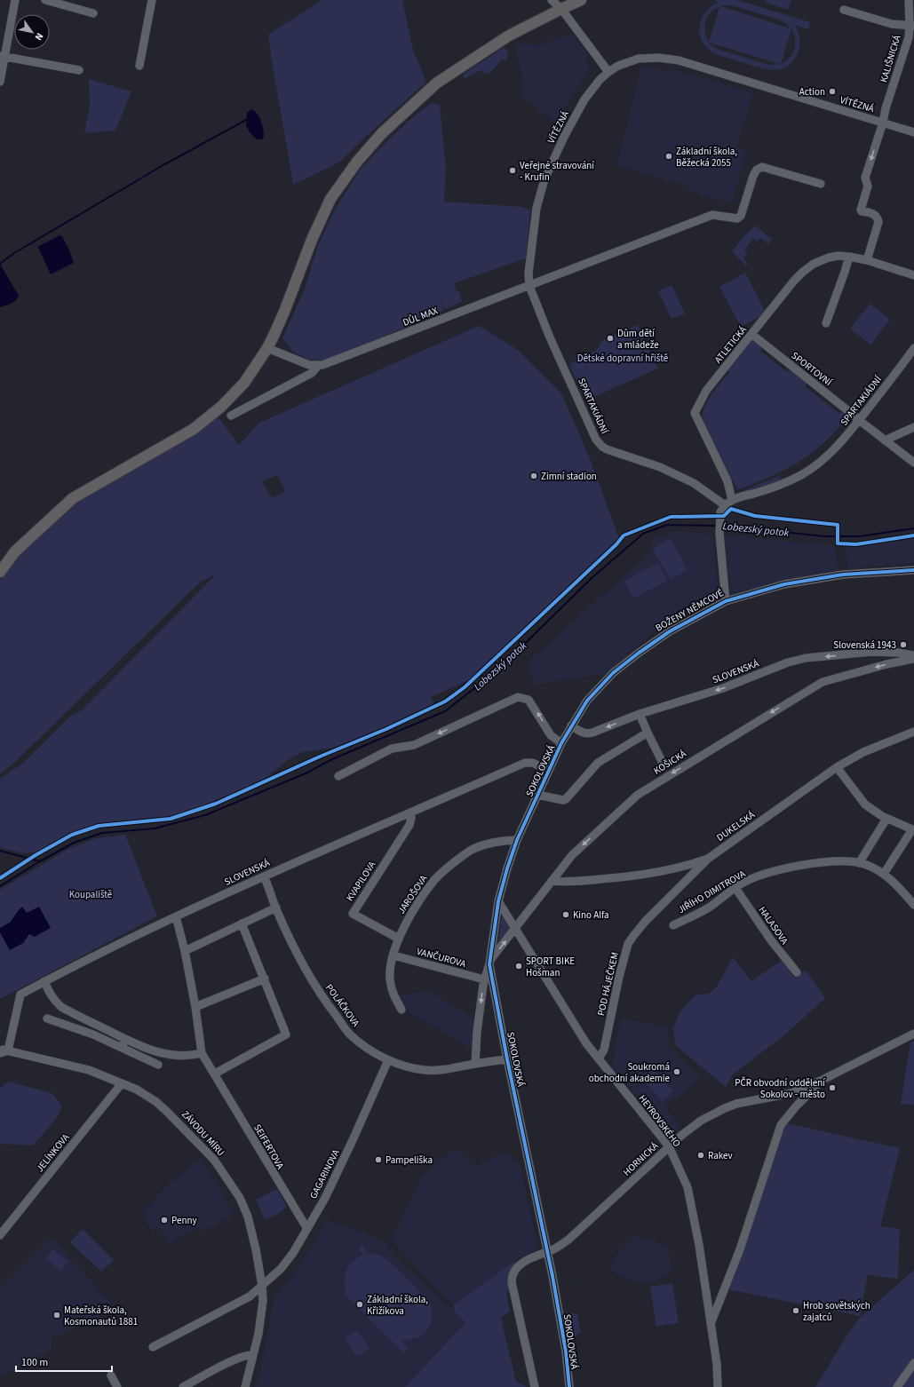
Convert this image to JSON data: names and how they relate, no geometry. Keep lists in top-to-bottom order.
{
  "streets": {
    "street": [
      "KALIŠNICKÁ",
      "VÍTĚZNÁ",
      "DŮL MAX",
      "ATLETICKÁ",
      "SPORTOVNÍ",
      "SPARTAKIÁDNÍ",
      "BOŽENY NĚMCOVÉ",
      "SLOVENSKÁ",
      "KOŠICKÁ",
      "SOKOLOVSKÁ",
      "DUKELSKÁ",
      "KVAPILOVA",
      "JIŘÍHO DIMITROVA",
      "JAROŠOVA",
      "HALASOVA",
      "VANČUROVA",
      "POD HÁJEČKEM",
      "POLÁČKOVA",
      "HEYROVSKÉHO",
      "ZÁVODU MÍRU",
      "SEIFERTOVA",
      "JELÍNKOVA",
      "HORNICKÁ",
      "GAGARINOVA"
    ]
  },
  "crossings": [
    ["KALIŠNICKÁ", "VÍTĚZNÁ"],
    ["VÍTĚZNÁ", "DŮL MAX"],
    ["VÍTĚZNÁ", "SPARTAKIÁDNÍ"],
    ["DŮL MAX", "SPARTAKIÁDNÍ"],
    ["ATLETICKÁ", "SPORTOVNÍ"],
    ["ATLETICKÁ", "SPARTAKIÁDNÍ"],
    ["SPORTOVNÍ", "SPARTAKIÁDNÍ"],
    ["SPARTAKIÁDNÍ", "BOŽENY NĚMCOVÉ"],
    ["BOŽENY NĚMCOVÉ", "SLOVENSKÁ"],
    ["BOŽENY NĚMCOVÉ", "SOKOLOVSKÁ"],
    ["SLOVENSKÁ", "SOKOLOVSKÁ"],
    ["SLOVENSKÁ", "KVAPILOVA"],
    ["SLOVENSKÁ", "POLÁČKOVA"],
    ["SLOVENSKÁ", "ZÁVODU MÍRU"],
    ["SLOVENSKÁ", "SEIFERTOVA"],
    ["KOŠICKÁ", "SOKOLOVSKÁ"],
    ["KOŠICKÁ", "DUKELSKÁ"],
    ["KOŠICKÁ", "HEYROVSKÉHO"],
    ["SOKOLOVSKÁ", "JAROŠOVA"],
    ["SOKOLOVSKÁ", "VANČUROVA"],
    ["SOKOLOVSKÁ", "POLÁČKOVA"],
    ["SOKOLOVSKÁ", "HEYROVSKÉHO"],
    ["SOKOLOVSKÁ", "HORNICKÁ"],
    ["DUKELSKÁ", "POD HÁJEČKEM"],
    ["KVAPILOVA", "JAROŠOVA"],
    ["JIŘÍHO DIMITROVA", "HALASOVA"],
    ["JAROŠOVA", "VANČUROVA"],
    ["POD HÁJEČKEM", "HEYROVSKÉHO"],
    ["POLÁČKOVA", "GAGARINOVA"],
    ["HEYROVSKÉHO", "HORNICKÁ"],
    ["ZÁVODU MÍRU", "JELÍNKOVA"],
    ["ZÁVODU MÍRU", "GAGARINOVA"],
    ["SEIFERTOVA", "GAGARINOVA"]
  ],
  "one_way": ["SLOVENSKÁ", "KOŠICKÁ"],
  "water": ["Lobezský potok"],
  "parks": ["Dětské dopravní hřiště", "Koupaliště"],
  "places": [
    "Action",
    "Základní škola, Běžecká 2055",
    "Veřejné stravování - Krufin",
    "Dům dětí a mládeže",
    "Zimní stadion",
    "Slovenská 1943",
    "Kino Alfa",
    "SPORT BIKE Hošman",
    "Soukromá obchodní akademie",
    "PČR obvodní oddělení Sokolov - město",
    "Rakev",
    "Pampeliška",
    "Penny",
    "Základní škola, Křižíkova",
    "Hrob sovětských zajatců",
    "Mateřská škola, Kosmonautů 1881"
  ],
  "scale_bar": "100 m",
  "north": "bottom right"
}
